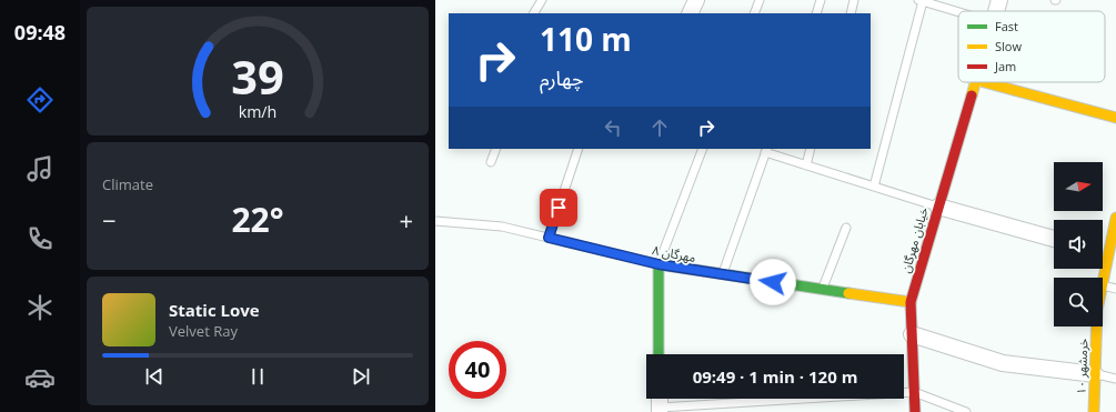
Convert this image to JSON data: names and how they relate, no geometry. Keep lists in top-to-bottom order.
{
  "streets": {
    "street": ["خیابان مهرگان", "مهرگان ۸", "خرمشهر ۱۰"]
  },
  "crossings": [
    ["خیابان مهرگان", "مهرگان ۸"]
  ],
  "legend": ["Fast", "Slow", "Jam"],
  "north": "right",
  "page": {
    "tabs": "09:48",
    "turn": ["110 m", "چهارم"],
    "tile": "Climate",
    "heat": ["−", "22°", "+"],
    "song": ["Static Love", "Velvet Ray"],
    "limit": "40",
    "trip": "09:49 · 1 min · 120 m",
    "gauge": ["39", "km/h"]
  }
}
